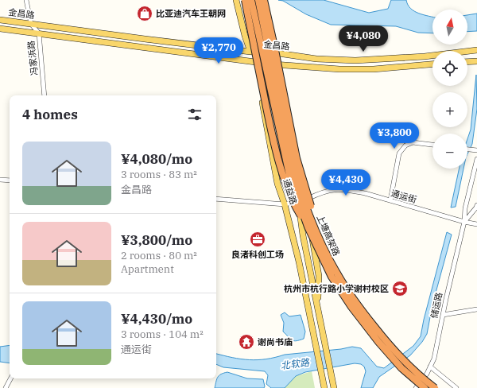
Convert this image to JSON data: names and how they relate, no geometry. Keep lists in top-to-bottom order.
{
  "streets": {
    "highway": ["上塘高架路"],
    "main road": ["金昌路", "通益路"],
    "street": ["冯家浜路", "通运街", "储运路"]
  },
  "crossings": [
    ["金昌路", "冯家浜路"],
    ["金昌路", "通益路"],
    ["通益路", "通运街"],
    ["通运街", "储运路"]
  ],
  "water": ["北软路"],
  "places": {
    "shop": ["比亚迪汽车王朝网"],
    "office": ["良渚科创工场"],
    "school or university": ["杭州市杭行路小学谢村校区"],
    "temple": ["谢尚书庙"]
  },
  "north": "top",
  "page": {
    "map_buttons": ["+", "−"],
    "price": [
      "¥4,080",
      "¥2,770",
      "¥3,800",
      "¥4,430"
    ],
    "heading": "4 homes",
    "list": [
      {
        "name": "¥4,080/mo",
        "note": "3 rooms · 83 m² · 金昌路"
      },
      {
        "name": "¥3,800/mo",
        "note": "2 rooms · 80 m² · Apartment"
      },
      {
        "name": "¥4,430/mo",
        "note": "3 rooms · 104 m² · 通运街"
      }
    ]
  }
}
